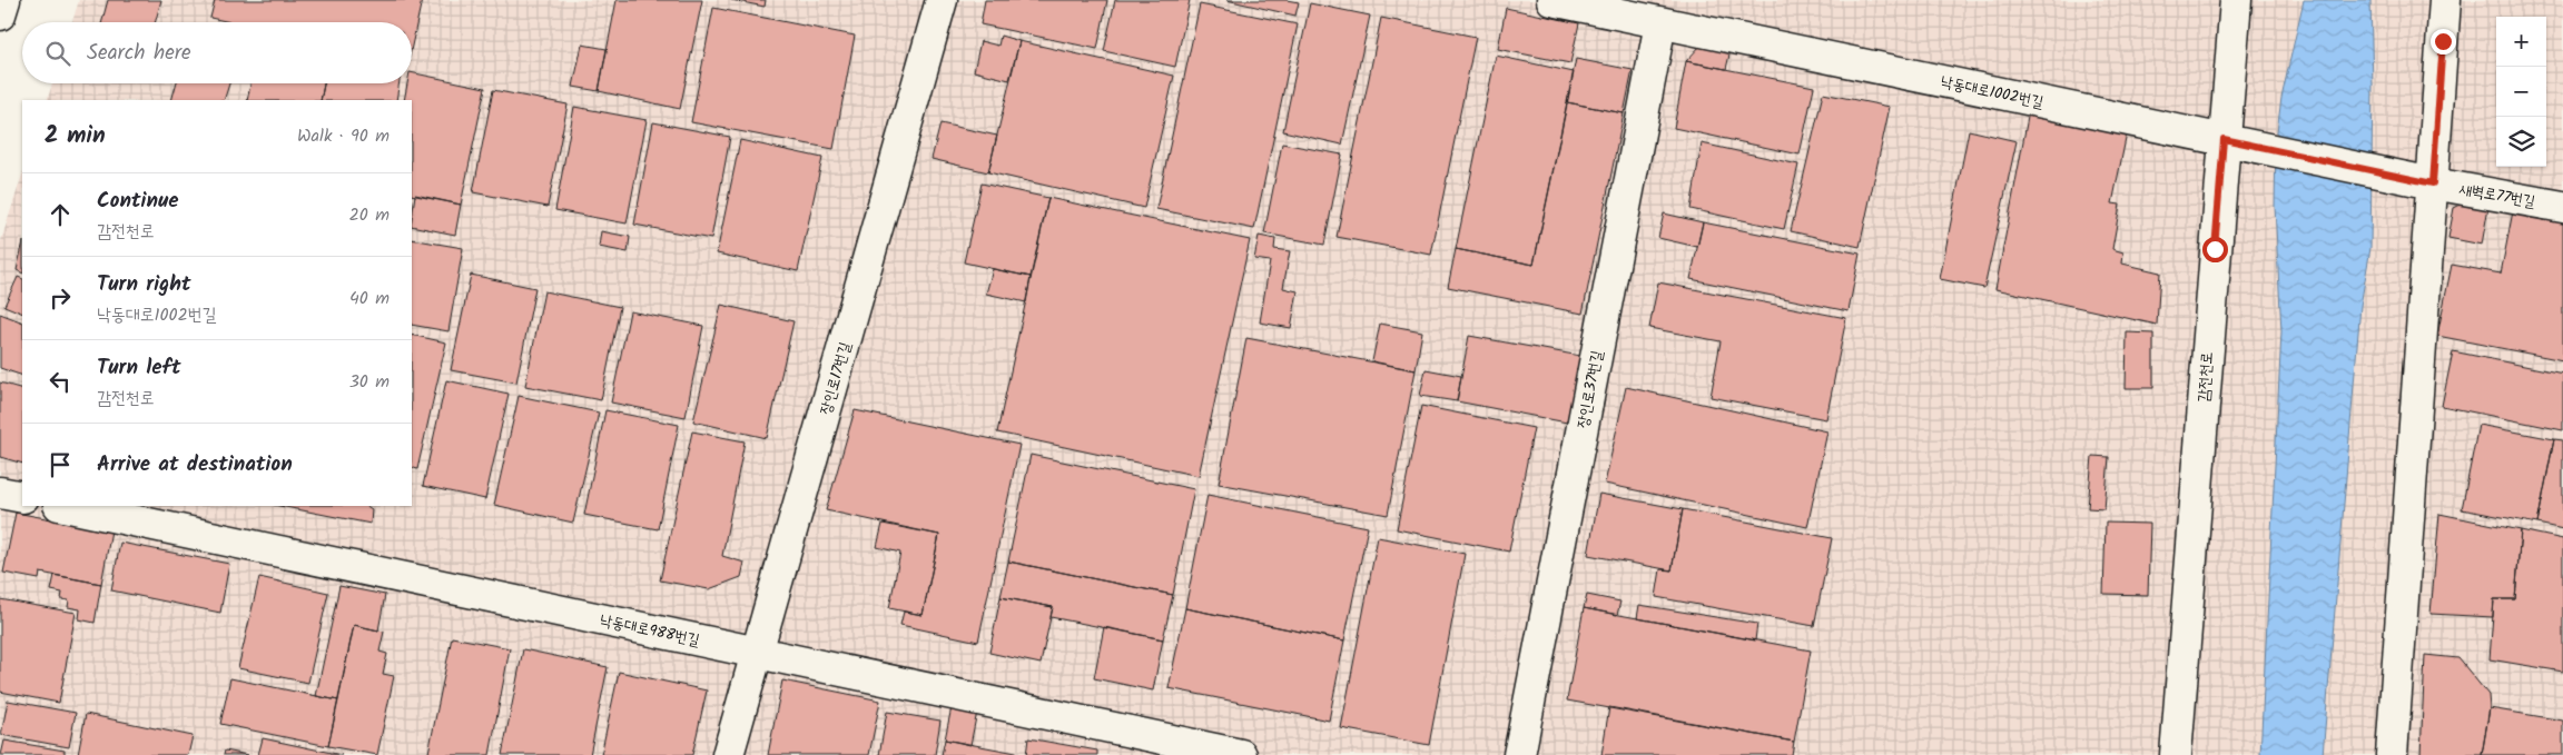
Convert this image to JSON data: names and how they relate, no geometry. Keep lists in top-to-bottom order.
{
  "streets": {
    "street": [
      "낙동대로1002번길",
      "새벽로77번길",
      "감전천로",
      "장인로17번길",
      "장인로37번길",
      "낙동대로988번길"
    ]
  },
  "crossings": [
    ["낙동대로1002번길", "새벽로77번길"],
    ["낙동대로1002번길", "감전천로"],
    ["낙동대로1002번길", "장인로37번길"],
    ["장인로17번길", "낙동대로988번길"]
  ],
  "page": {
    "map_buttons": ["+", "−"],
    "search": "Search here",
    "heading": ["2 min", "Walk · 90 m"],
    "list": [
      ["Continue", "감전천로", "20 m"],
      ["Turn right", "낙동대로1002번길", "40 m"],
      ["Turn left", "감전천로", "30 m"],
      "Arrive at destination"
    ]
  }
}
